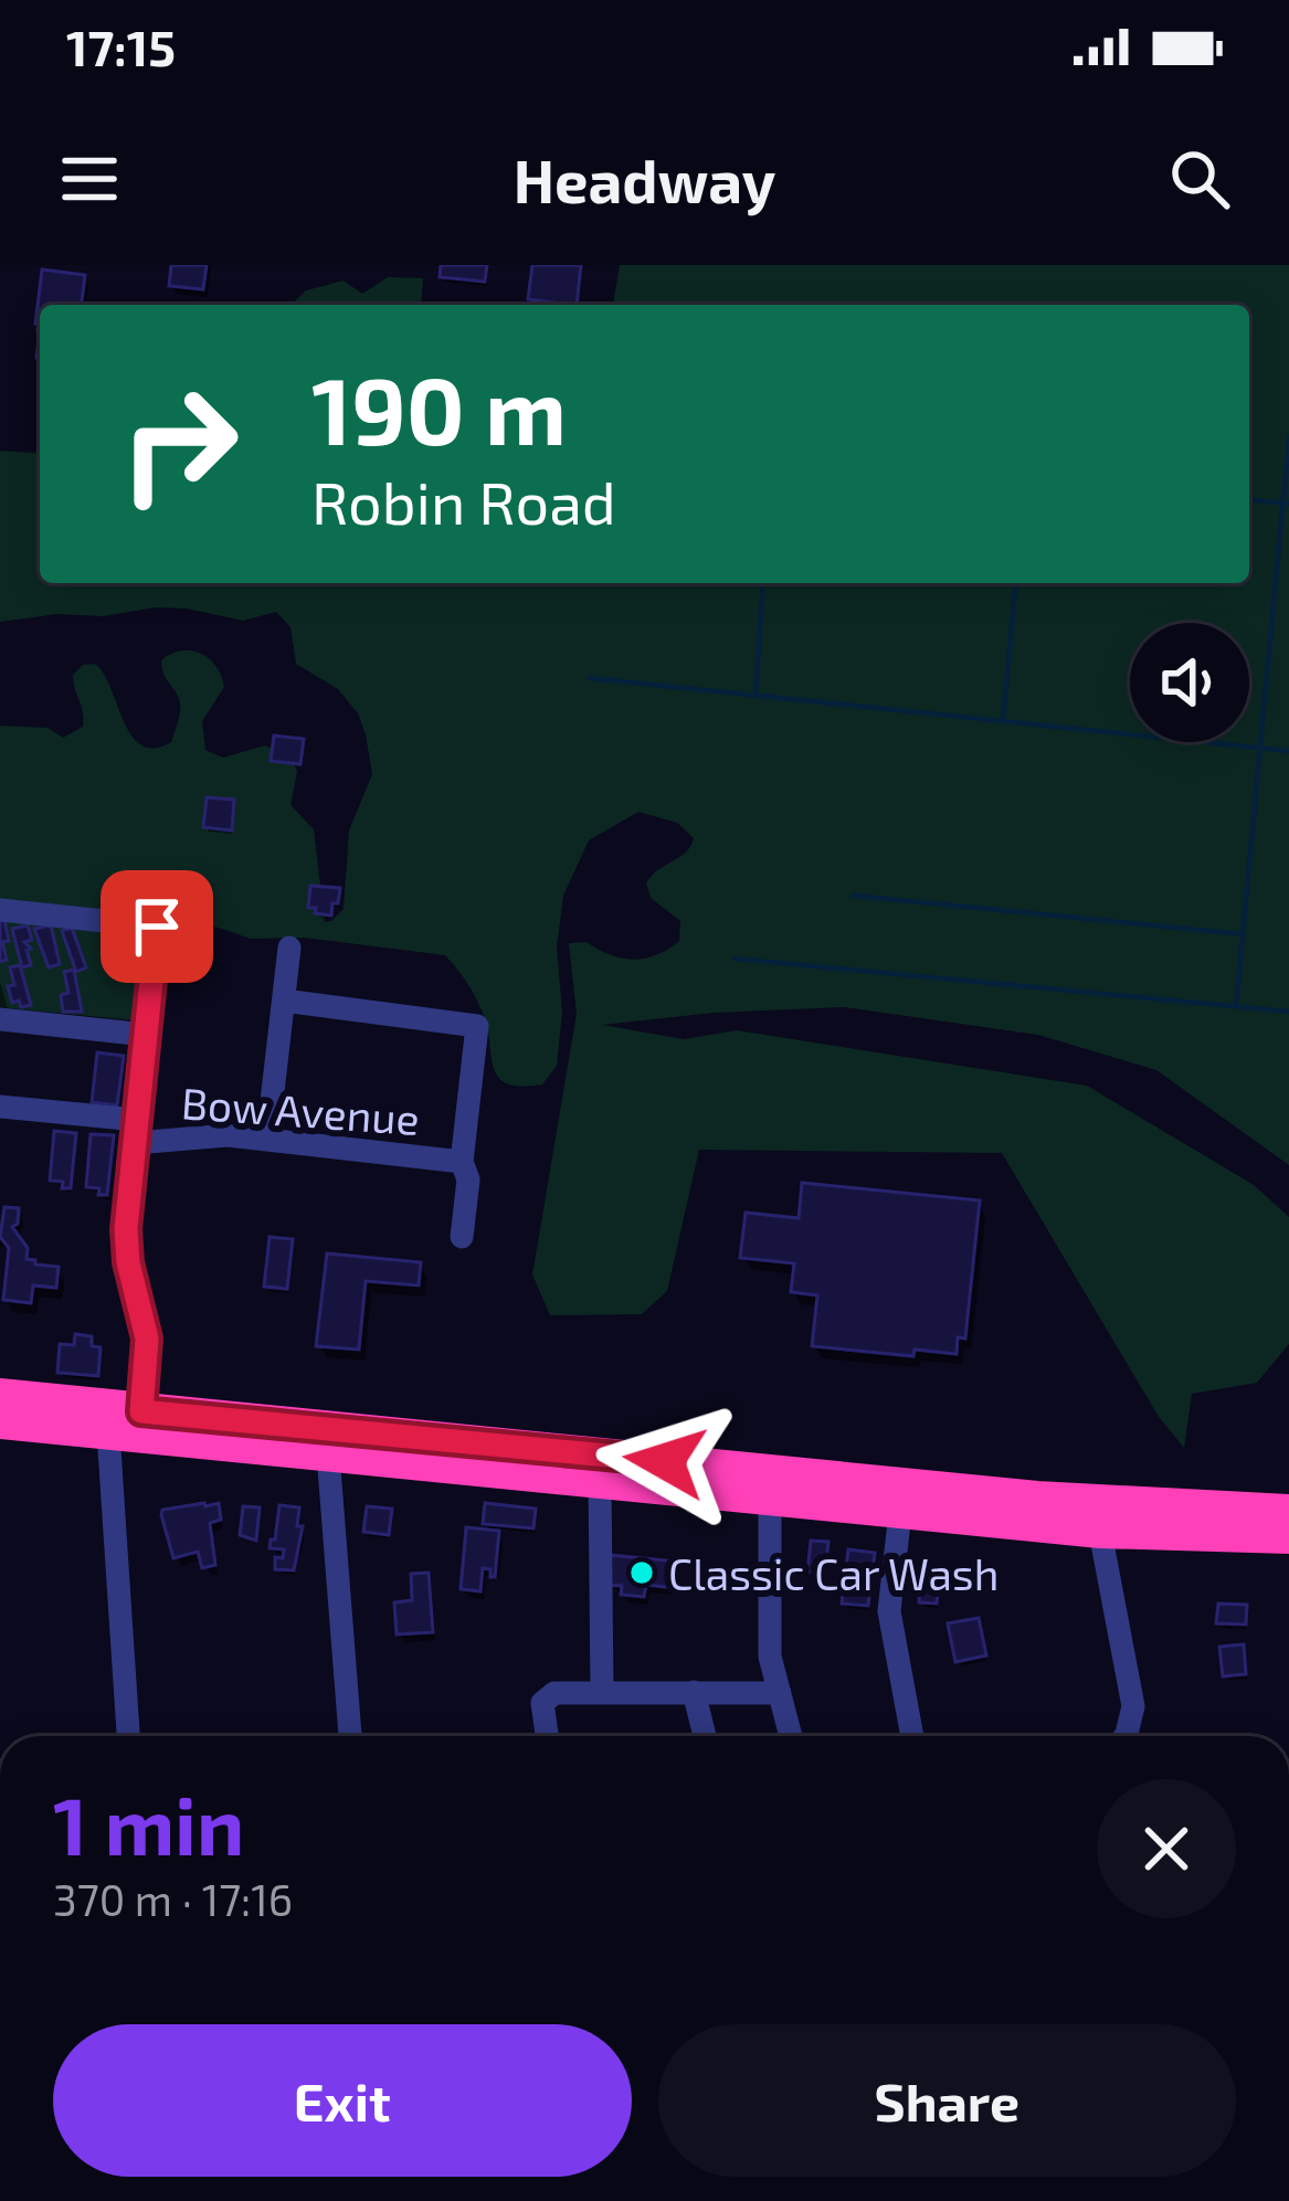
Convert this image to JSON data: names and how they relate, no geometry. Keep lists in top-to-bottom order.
{
  "streets": {
    "street": ["Bow Avenue"]
  },
  "places": ["Classic Car Wash"],
  "page": {
    "status": "17:15",
    "header": "Headway",
    "turn": ["190 m", "Robin Road"],
    "heading": ["1 min", "370 m · 17:16"],
    "buttons": ["Exit", "Share"]
  }
}
